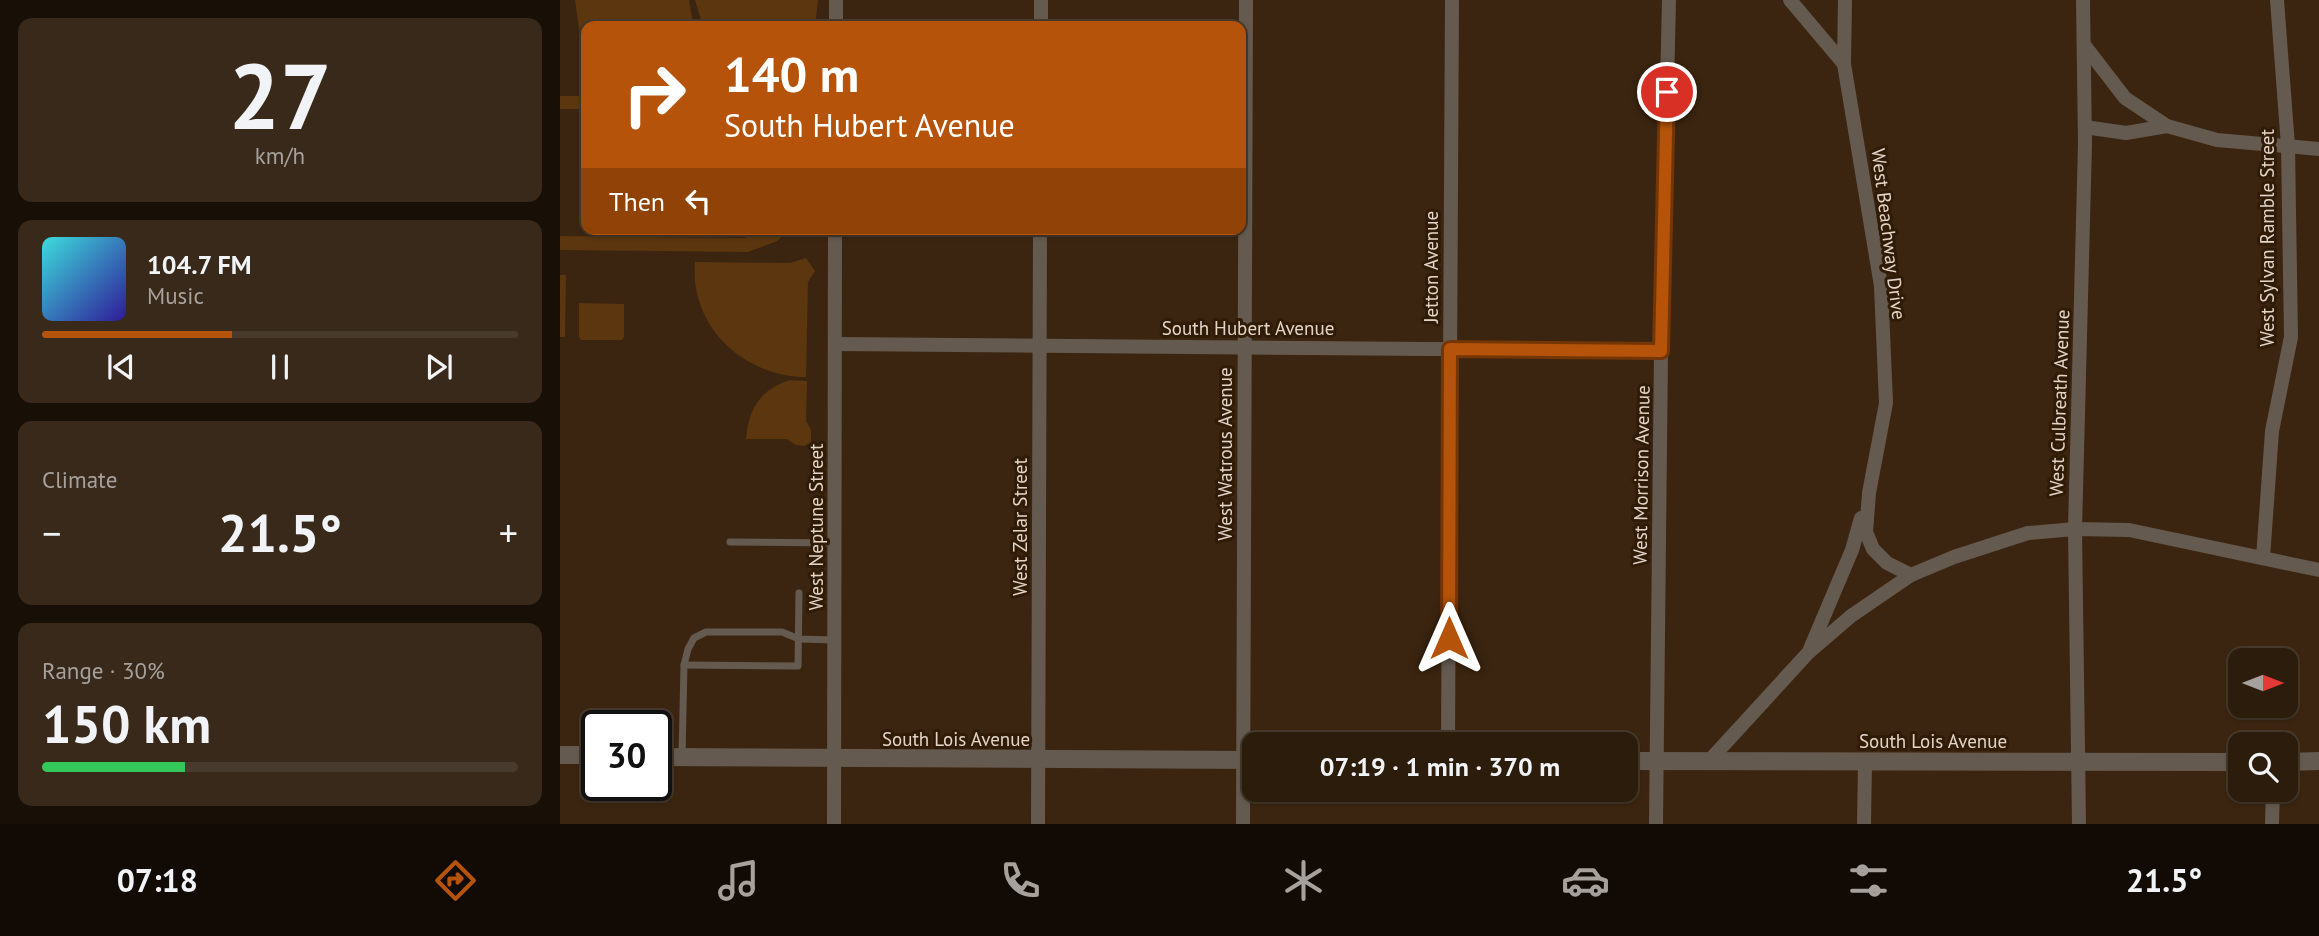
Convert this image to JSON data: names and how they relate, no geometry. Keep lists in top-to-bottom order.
{
  "streets": {
    "street": [
      "West Beachway Drive",
      "West Sylvan Ramble Street",
      "Jetton Avenue",
      "South Hubert Avenue",
      "West Culbreath Avenue",
      "West Watrous Avenue",
      "West Morrison Avenue",
      "West Neptune Street",
      "West Zelar Street",
      "South Lois Avenue"
    ]
  },
  "crossings": [
    ["West Beachway Drive", "South Lois Avenue"],
    ["Jetton Avenue", "South Hubert Avenue"],
    ["South Hubert Avenue", "West Watrous Avenue"],
    ["South Hubert Avenue", "West Morrison Avenue"],
    ["South Hubert Avenue", "West Neptune Street"],
    ["South Hubert Avenue", "West Zelar Street"],
    ["West Culbreath Avenue", "South Lois Avenue"],
    ["West Morrison Avenue", "South Lois Avenue"],
    ["West Neptune Street", "South Lois Avenue"],
    ["West Zelar Street", "South Lois Avenue"]
  ],
  "north": "right",
  "page": {
    "tile": [
      ["27", "km/h"],
      "Climate",
      ["Range · 30%", "150 km"]
    ],
    "turn": ["140 m", "South Hubert Avenue"],
    "then": "Then",
    "song": ["104.7 FM", "Music"],
    "heat": ["−", "21.5°", "+"],
    "limit": "30",
    "trip": "07:19 · 1 min · 370 m",
    "tabs": ["07:18", "21.5°"]
  }
}
